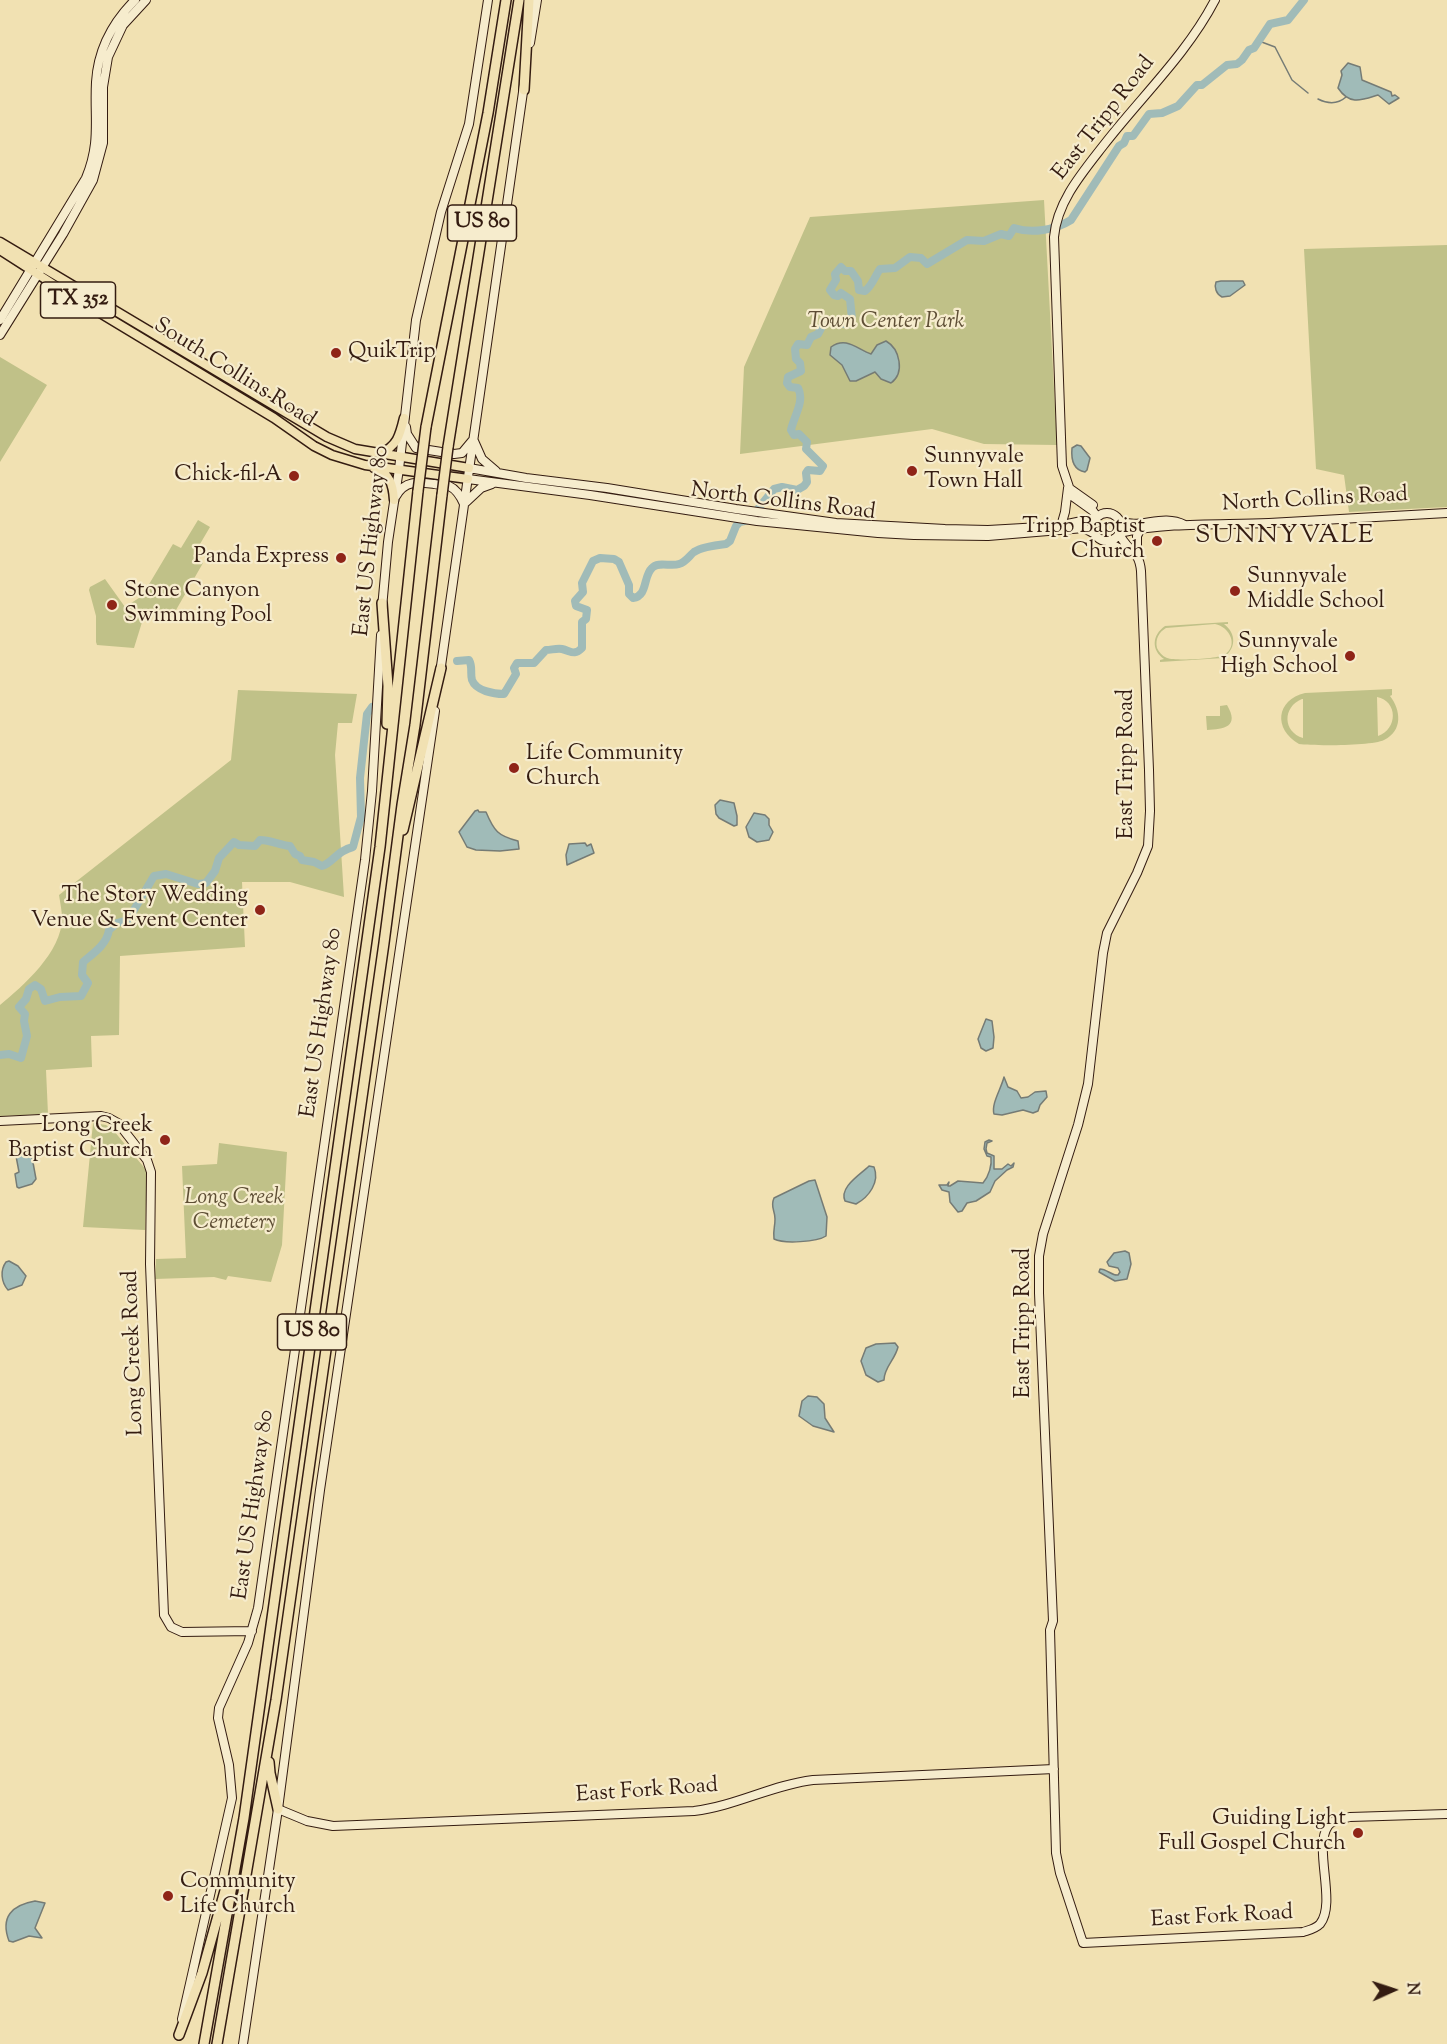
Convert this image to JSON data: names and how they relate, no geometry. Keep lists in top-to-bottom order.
{
  "streets": {
    "highway": ["US 80"],
    "main road": ["TX 352", "South Collins Road"],
    "street": [
      "East Tripp Road",
      "North Collins Road",
      "East US Highway 80",
      "Long Creek Road",
      "East Fork Road"
    ]
  },
  "crossings": [
    ["East Tripp Road", "North Collins Road"],
    ["East Tripp Road", "East Fork Road"],
    ["South Collins Road", "North Collins Road"],
    ["South Collins Road", "East US Highway 80"],
    ["East US Highway 80", "Long Creek Road"]
  ],
  "districts": ["SUNNYVALE"],
  "parks": ["Town Center Park", "Long Creek Cemetery"],
  "places": [
    "QuikTrip",
    "Sunnyvale Town Hall",
    "Chick-fil-A",
    "Tripp Baptist Church",
    "Panda Express",
    "Sunnyvale Middle School",
    "Stone Canyon Swimming Pool",
    "Sunnyvale High School",
    "Life Community Church",
    "The Story Wedding Venue & Event Center",
    "Long Creek Baptist Church",
    "Guiding Light Full Gospel Church",
    "Community Life Church"
  ],
  "north": "right"
}
